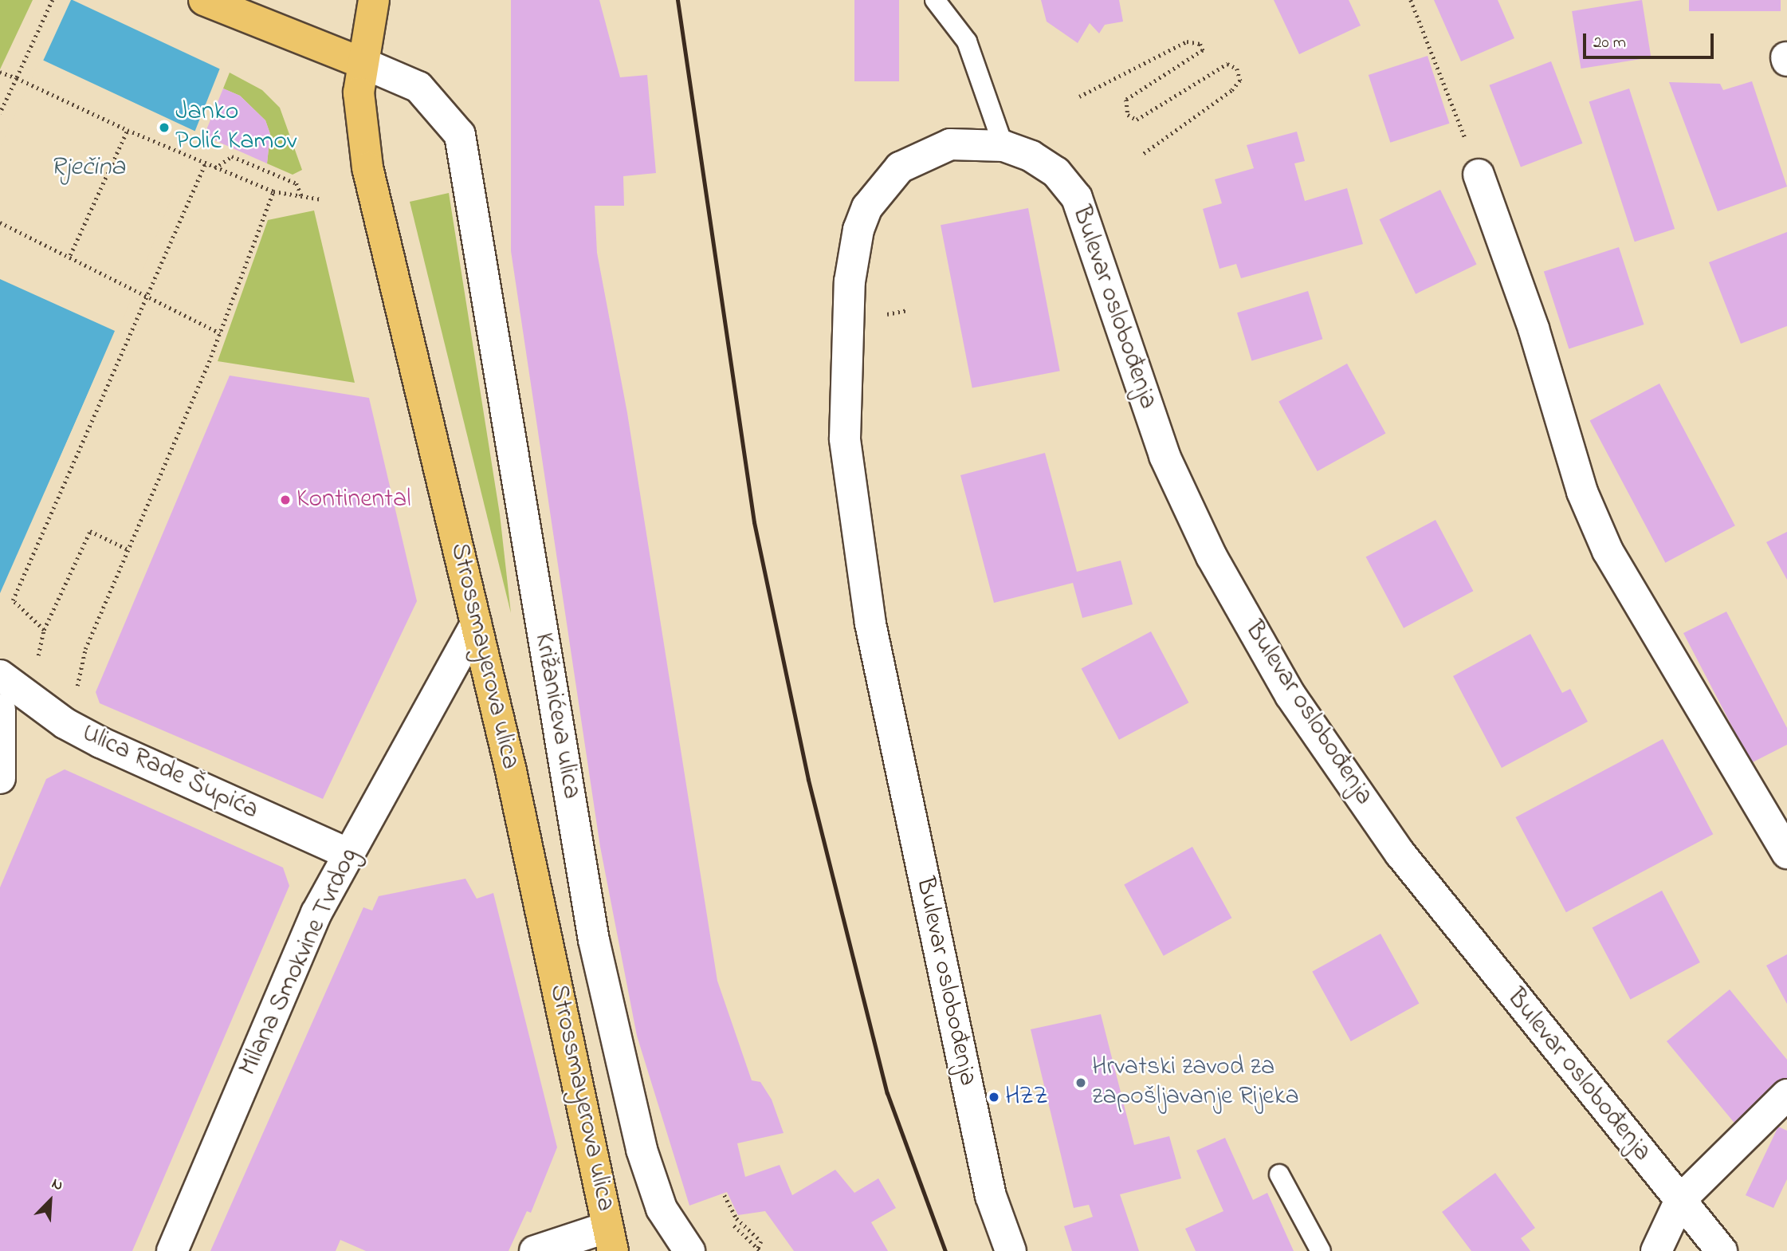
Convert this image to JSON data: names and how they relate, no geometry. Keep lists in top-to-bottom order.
{
  "streets": {
    "main road": ["Strossmayerova ulica"],
    "street": [
      "Bulevar oslobođenja",
      "Križanićeva ulica",
      "Ulica Rade Šupića",
      "Milana Smokvine Tvrdog"
    ]
  },
  "crossings": [
    ["Strossmayerova ulica", "Križanićeva ulica"],
    ["Strossmayerova ulica", "Milana Smokvine Tvrdog"],
    ["Ulica Rade Šupića", "Milana Smokvine Tvrdog"]
  ],
  "water": ["Rječina"],
  "places": [
    "Janko Polić Kamov",
    "Kontinental",
    "Hrvatski zavod za zapošljavanje Rijeka",
    "HZZ"
  ],
  "scale_bar": "20 m",
  "north": "top right"
}
